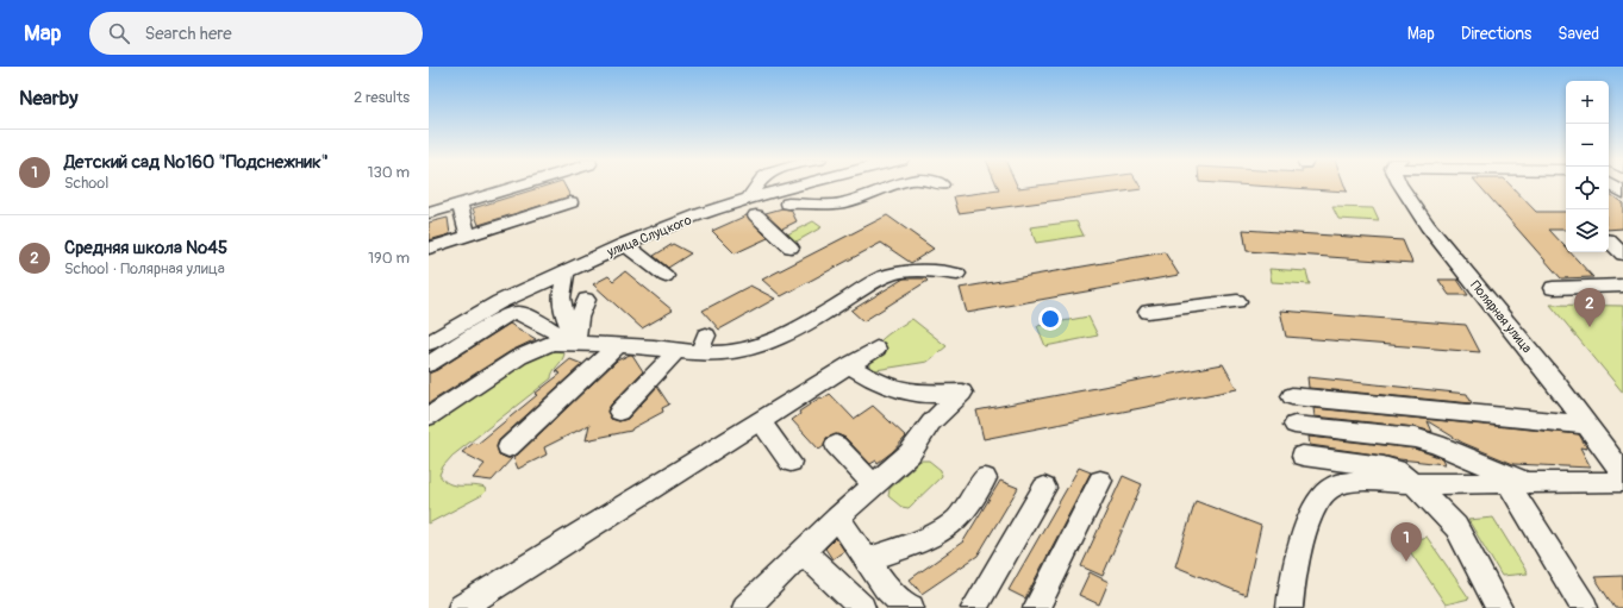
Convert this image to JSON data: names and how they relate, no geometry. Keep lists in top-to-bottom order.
{
  "streets": {
    "street": ["улица Слуцкого", "Полярная улица"]
  },
  "page": {
    "header": "Map",
    "search": "Search here",
    "nav": ["Map", "Directions", "Saved"],
    "heading": ["Nearby", "2 results"],
    "map_buttons": ["+", "−"],
    "list": [
      {
        "mark": "1",
        "name": "Детский сад №160 \"Подснежник\"",
        "note": "School",
        "value": "130 m"
      },
      {
        "mark": "2",
        "name": "Средняя школа №45",
        "note": "School · Полярная улица",
        "value": "190 m"
      }
    ],
    "pins": ["2", "1"]
  }
}
